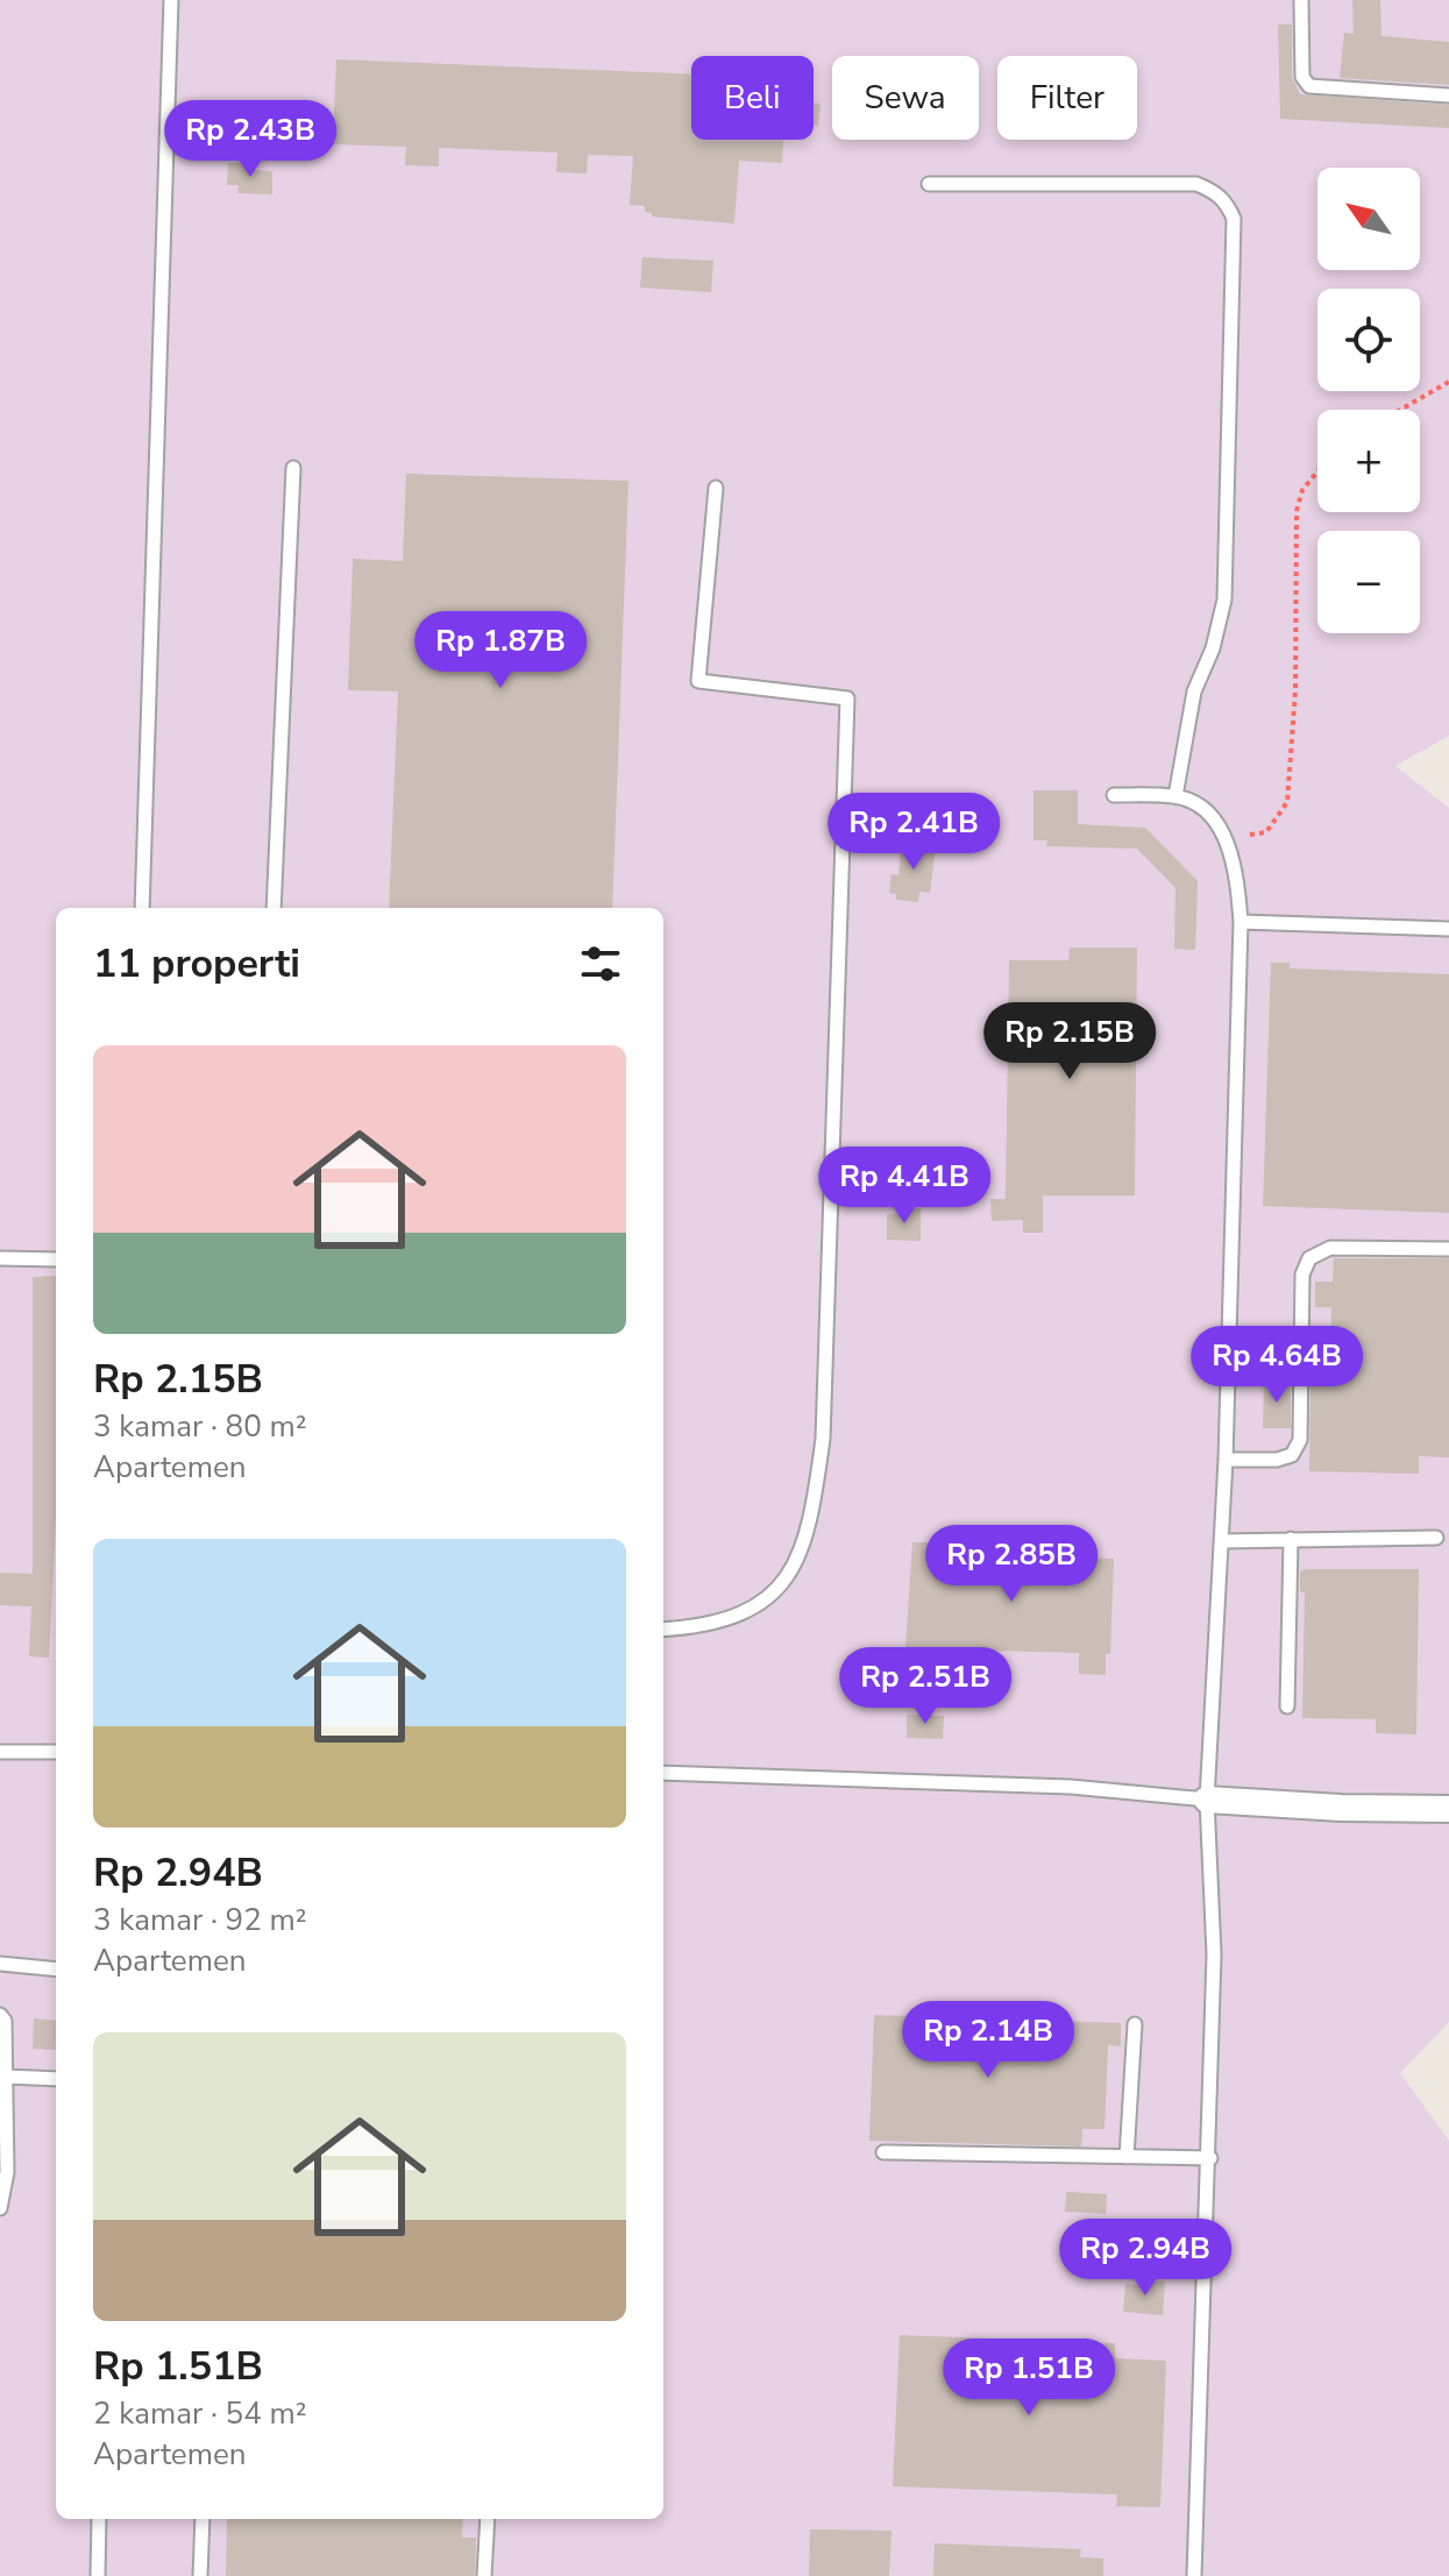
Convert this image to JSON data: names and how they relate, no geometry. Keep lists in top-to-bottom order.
{
  "north": "top left",
  "page": {
    "chip": ["Beli", "Sewa", "Filter"],
    "price": [
      "Rp 2.43B",
      "Rp 1.87B",
      "Rp 2.41B",
      "Rp 2.15B",
      "Rp 4.41B",
      "Rp 4.64B",
      "Rp 2.85B",
      "Rp 2.51B",
      "Rp 2.14B",
      "Rp 2.94B",
      "Rp 1.51B"
    ],
    "map_buttons": ["+", "−"],
    "heading": "11 properti",
    "list": [
      {
        "name": "Rp 2.15B",
        "note": "3 kamar · 80 m² · Apartemen"
      },
      {
        "name": "Rp 2.94B",
        "note": "3 kamar · 92 m² · Apartemen"
      },
      {
        "name": "Rp 1.51B",
        "note": "2 kamar · 54 m² · Apartemen"
      }
    ]
  }
}
